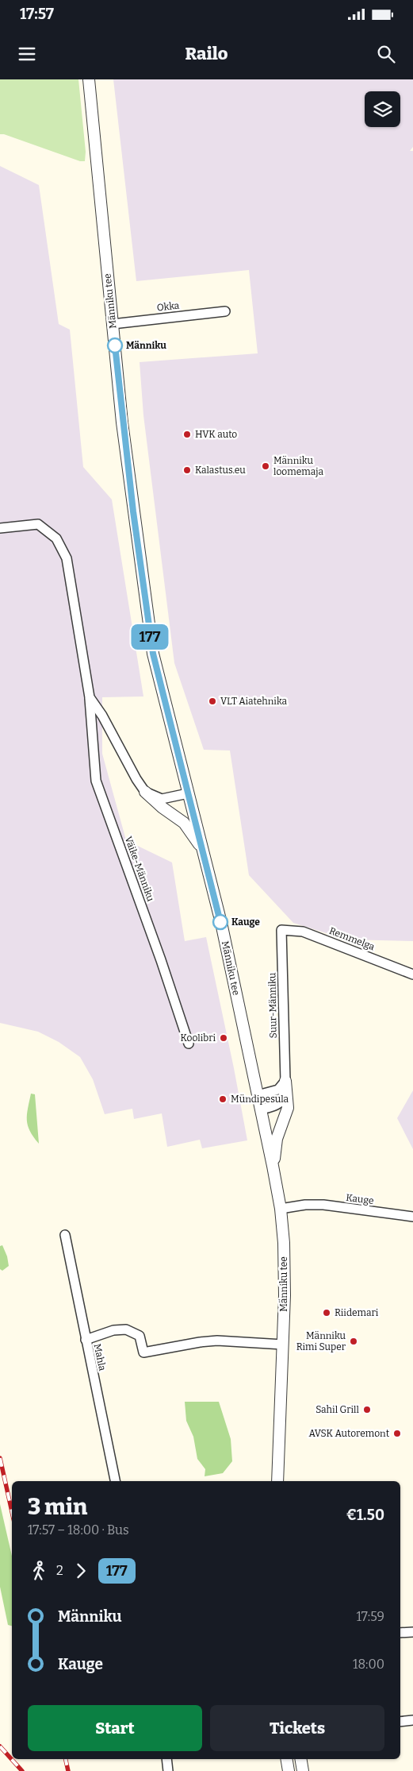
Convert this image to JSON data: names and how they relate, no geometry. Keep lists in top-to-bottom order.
{
  "streets": {
    "street": [
      "Männiku tee",
      "Okka",
      "Väike-Männiku",
      "Remmelga",
      "Suur-Männiku",
      "Kauge",
      "Mahla"
    ]
  },
  "crossings": [
    ["Männiku tee", "Okka"],
    ["Männiku tee", "Suur-Männiku"],
    ["Männiku tee", "Kauge"],
    ["Remmelga", "Suur-Männiku"]
  ],
  "places": [
    "Männiku",
    "HVK auto",
    "Männiku loomemaja",
    "Kalastus.eu",
    "VLT Aiatehnika",
    "Kauge",
    "Koolibri",
    "Mündipesula",
    "Riidemari",
    "Männiku Rimi Super",
    "Sahil Grill",
    "AVSK Autoremont"
  ],
  "lines": ["bus line 177"],
  "page": {
    "status": "17:57",
    "header": "Railo",
    "on_map": "177",
    "heading": ["3 min", "17:57 – 18:00 · Bus", "€1.50"],
    "legs": ["2", "177"],
    "list": [
      {
        "name": "Männiku",
        "value": "17:59"
      },
      {
        "name": "Kauge",
        "value": "18:00"
      }
    ],
    "buttons": ["Start", "Tickets"]
  }
}
